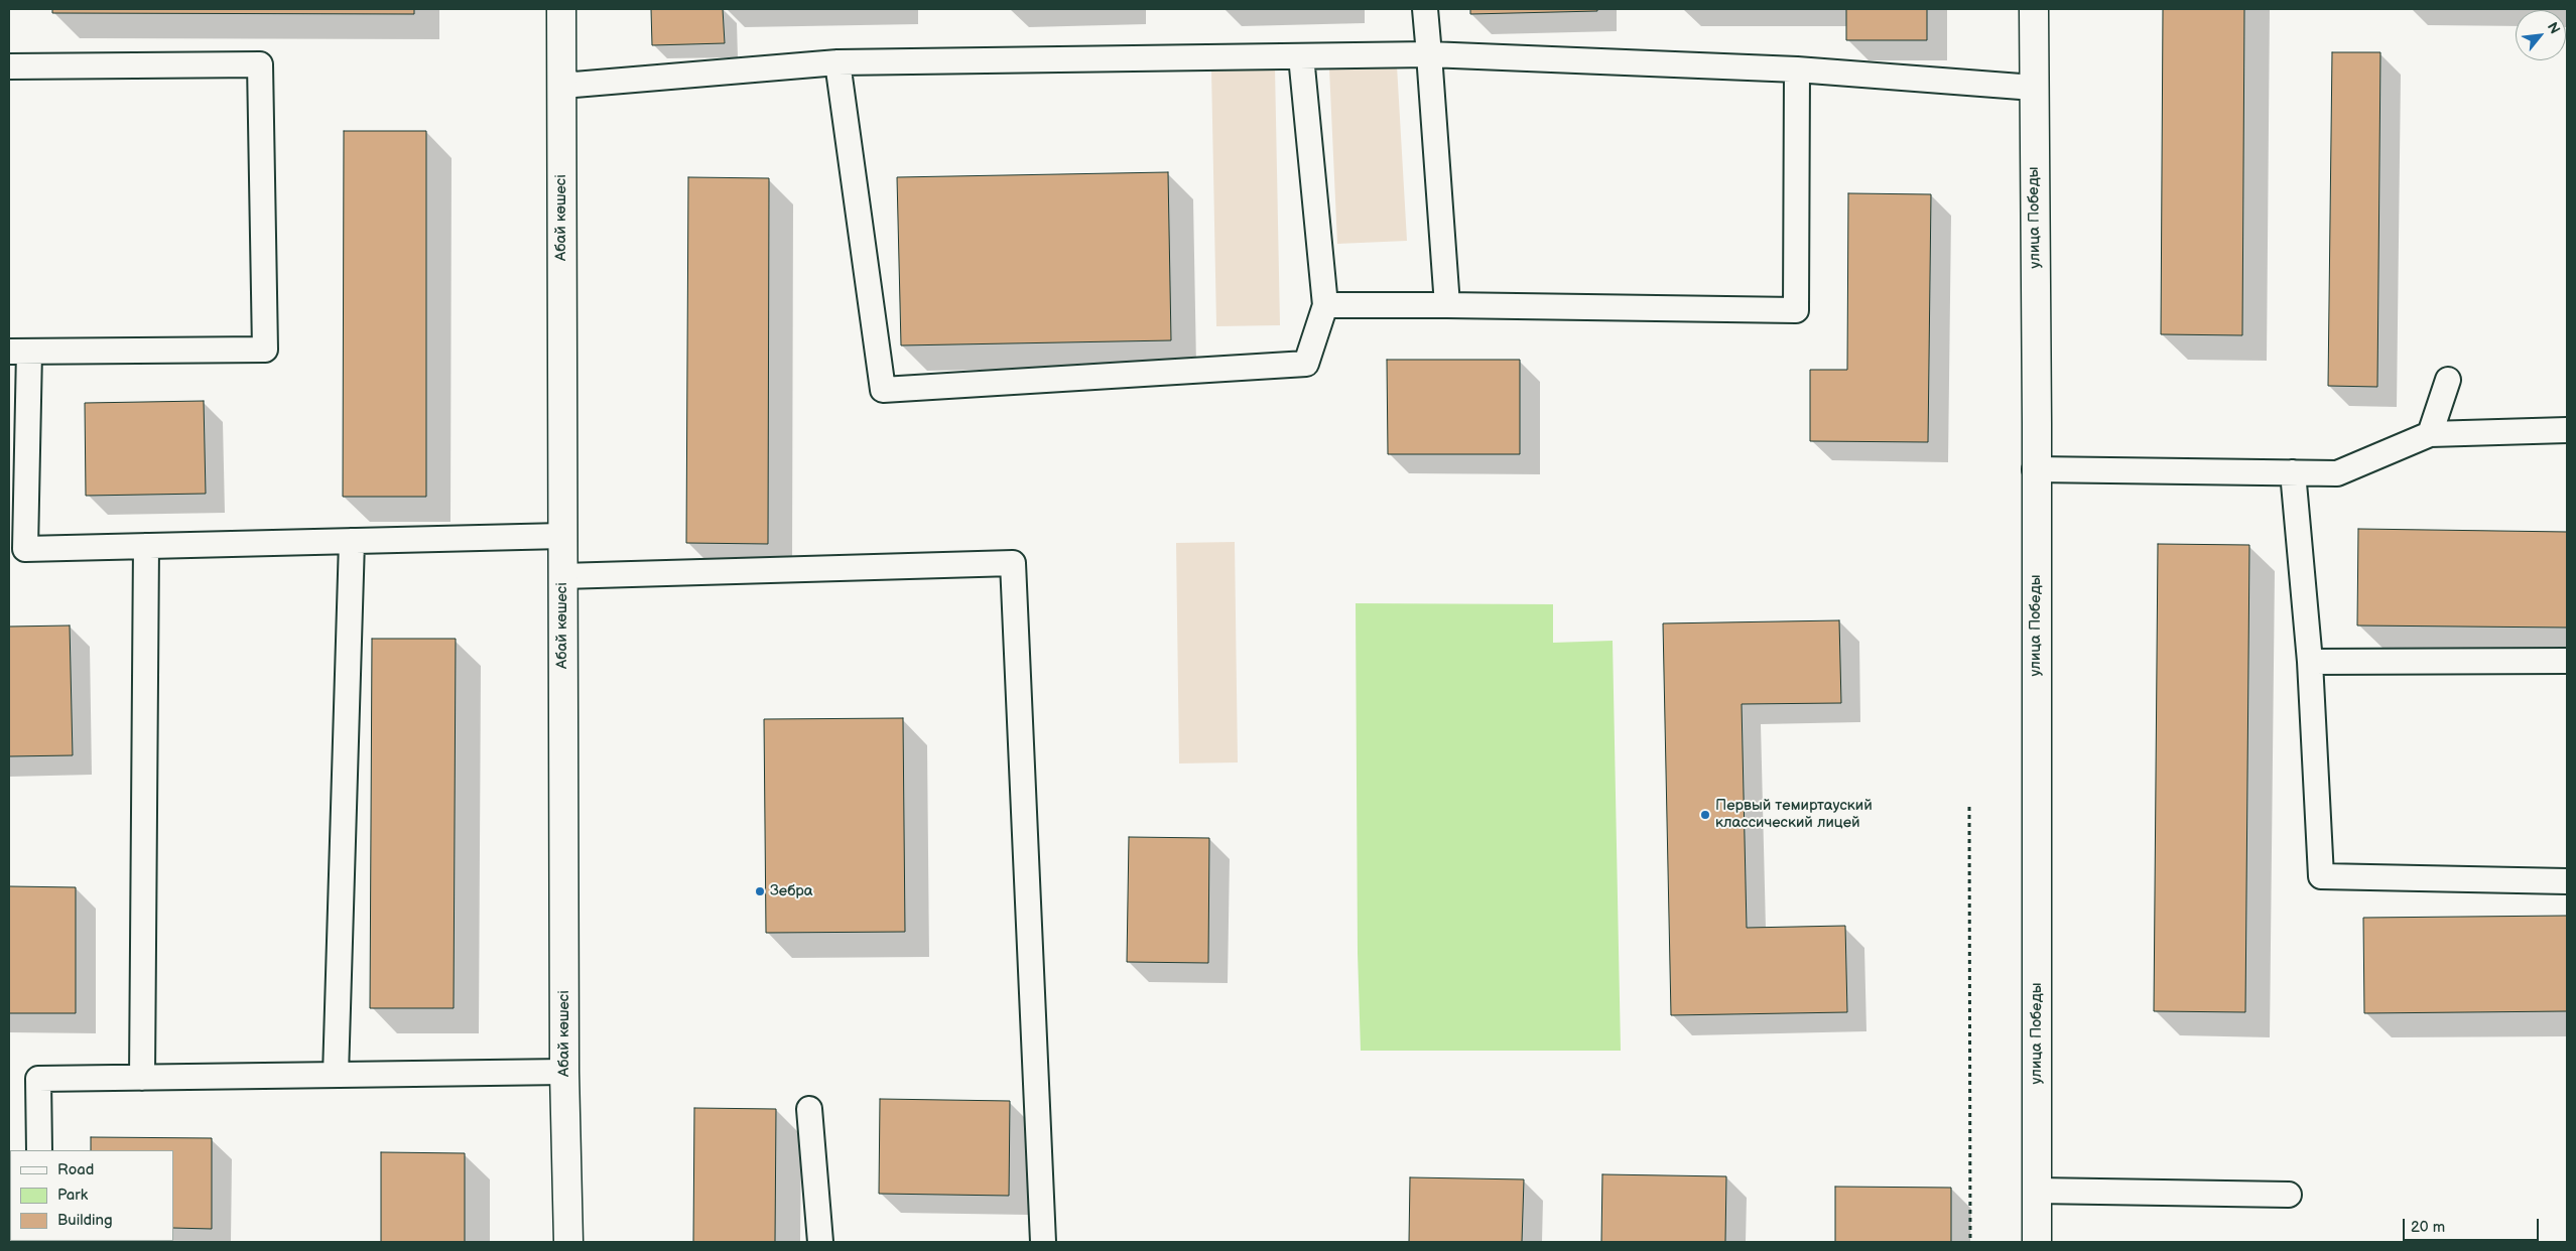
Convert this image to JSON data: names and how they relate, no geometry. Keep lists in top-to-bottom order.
{
  "streets": {
    "street": ["Абай көшесі", "улица Победы"]
  },
  "places": ["Первый темиртауский классический лицей", "Зебра"],
  "legend": ["Road", "Park", "Building"],
  "scale_bar": "20 m",
  "north": "top right"
}
